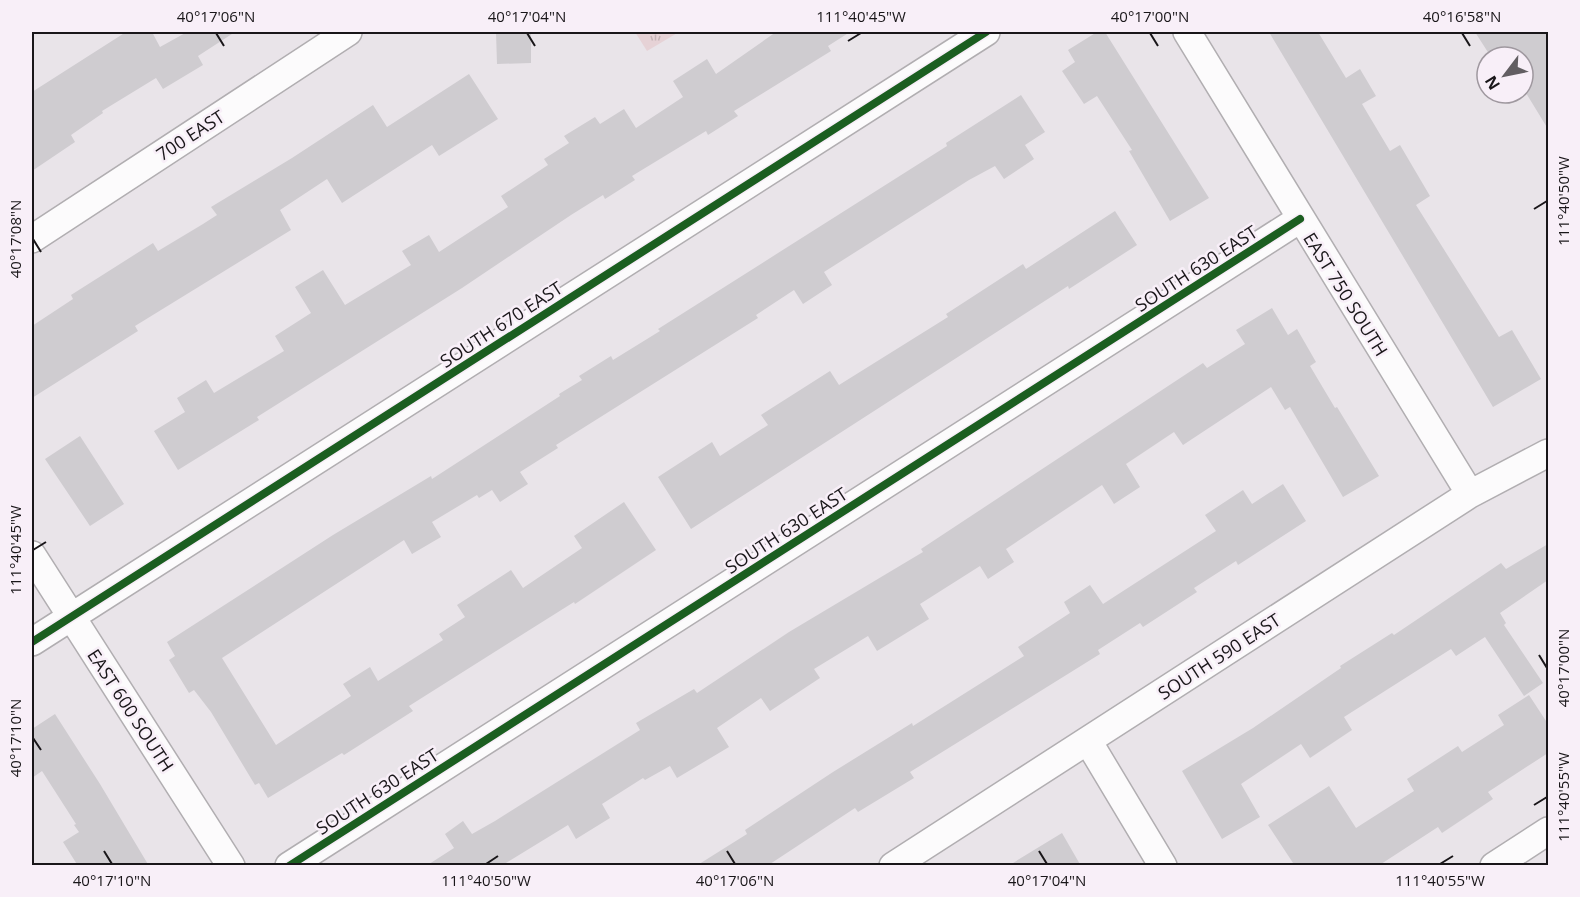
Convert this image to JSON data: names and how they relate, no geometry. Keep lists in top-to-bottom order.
{
  "streets": {
    "street": [
      "700 EAST",
      "SOUTH 630 EAST",
      "EAST 750 SOUTH",
      "SOUTH 670 EAST",
      "SOUTH 590 EAST",
      "EAST 600 SOUTH"
    ]
  },
  "crossings": [
    ["SOUTH 630 EAST", "EAST 750 SOUTH"],
    ["EAST 750 SOUTH", "SOUTH 590 EAST"],
    ["SOUTH 670 EAST", "EAST 600 SOUTH"]
  ],
  "north": "bottom left",
  "coordinates": [
    "40°17'06\"N",
    "40°17'04\"N",
    "111°40'45\"W",
    "40°17'00\"N",
    "40°16'58\"N",
    "111°40'50\"W",
    "40°17'08\"N",
    "40°17'10\"N",
    "111°40'55\"W"
  ]
}
